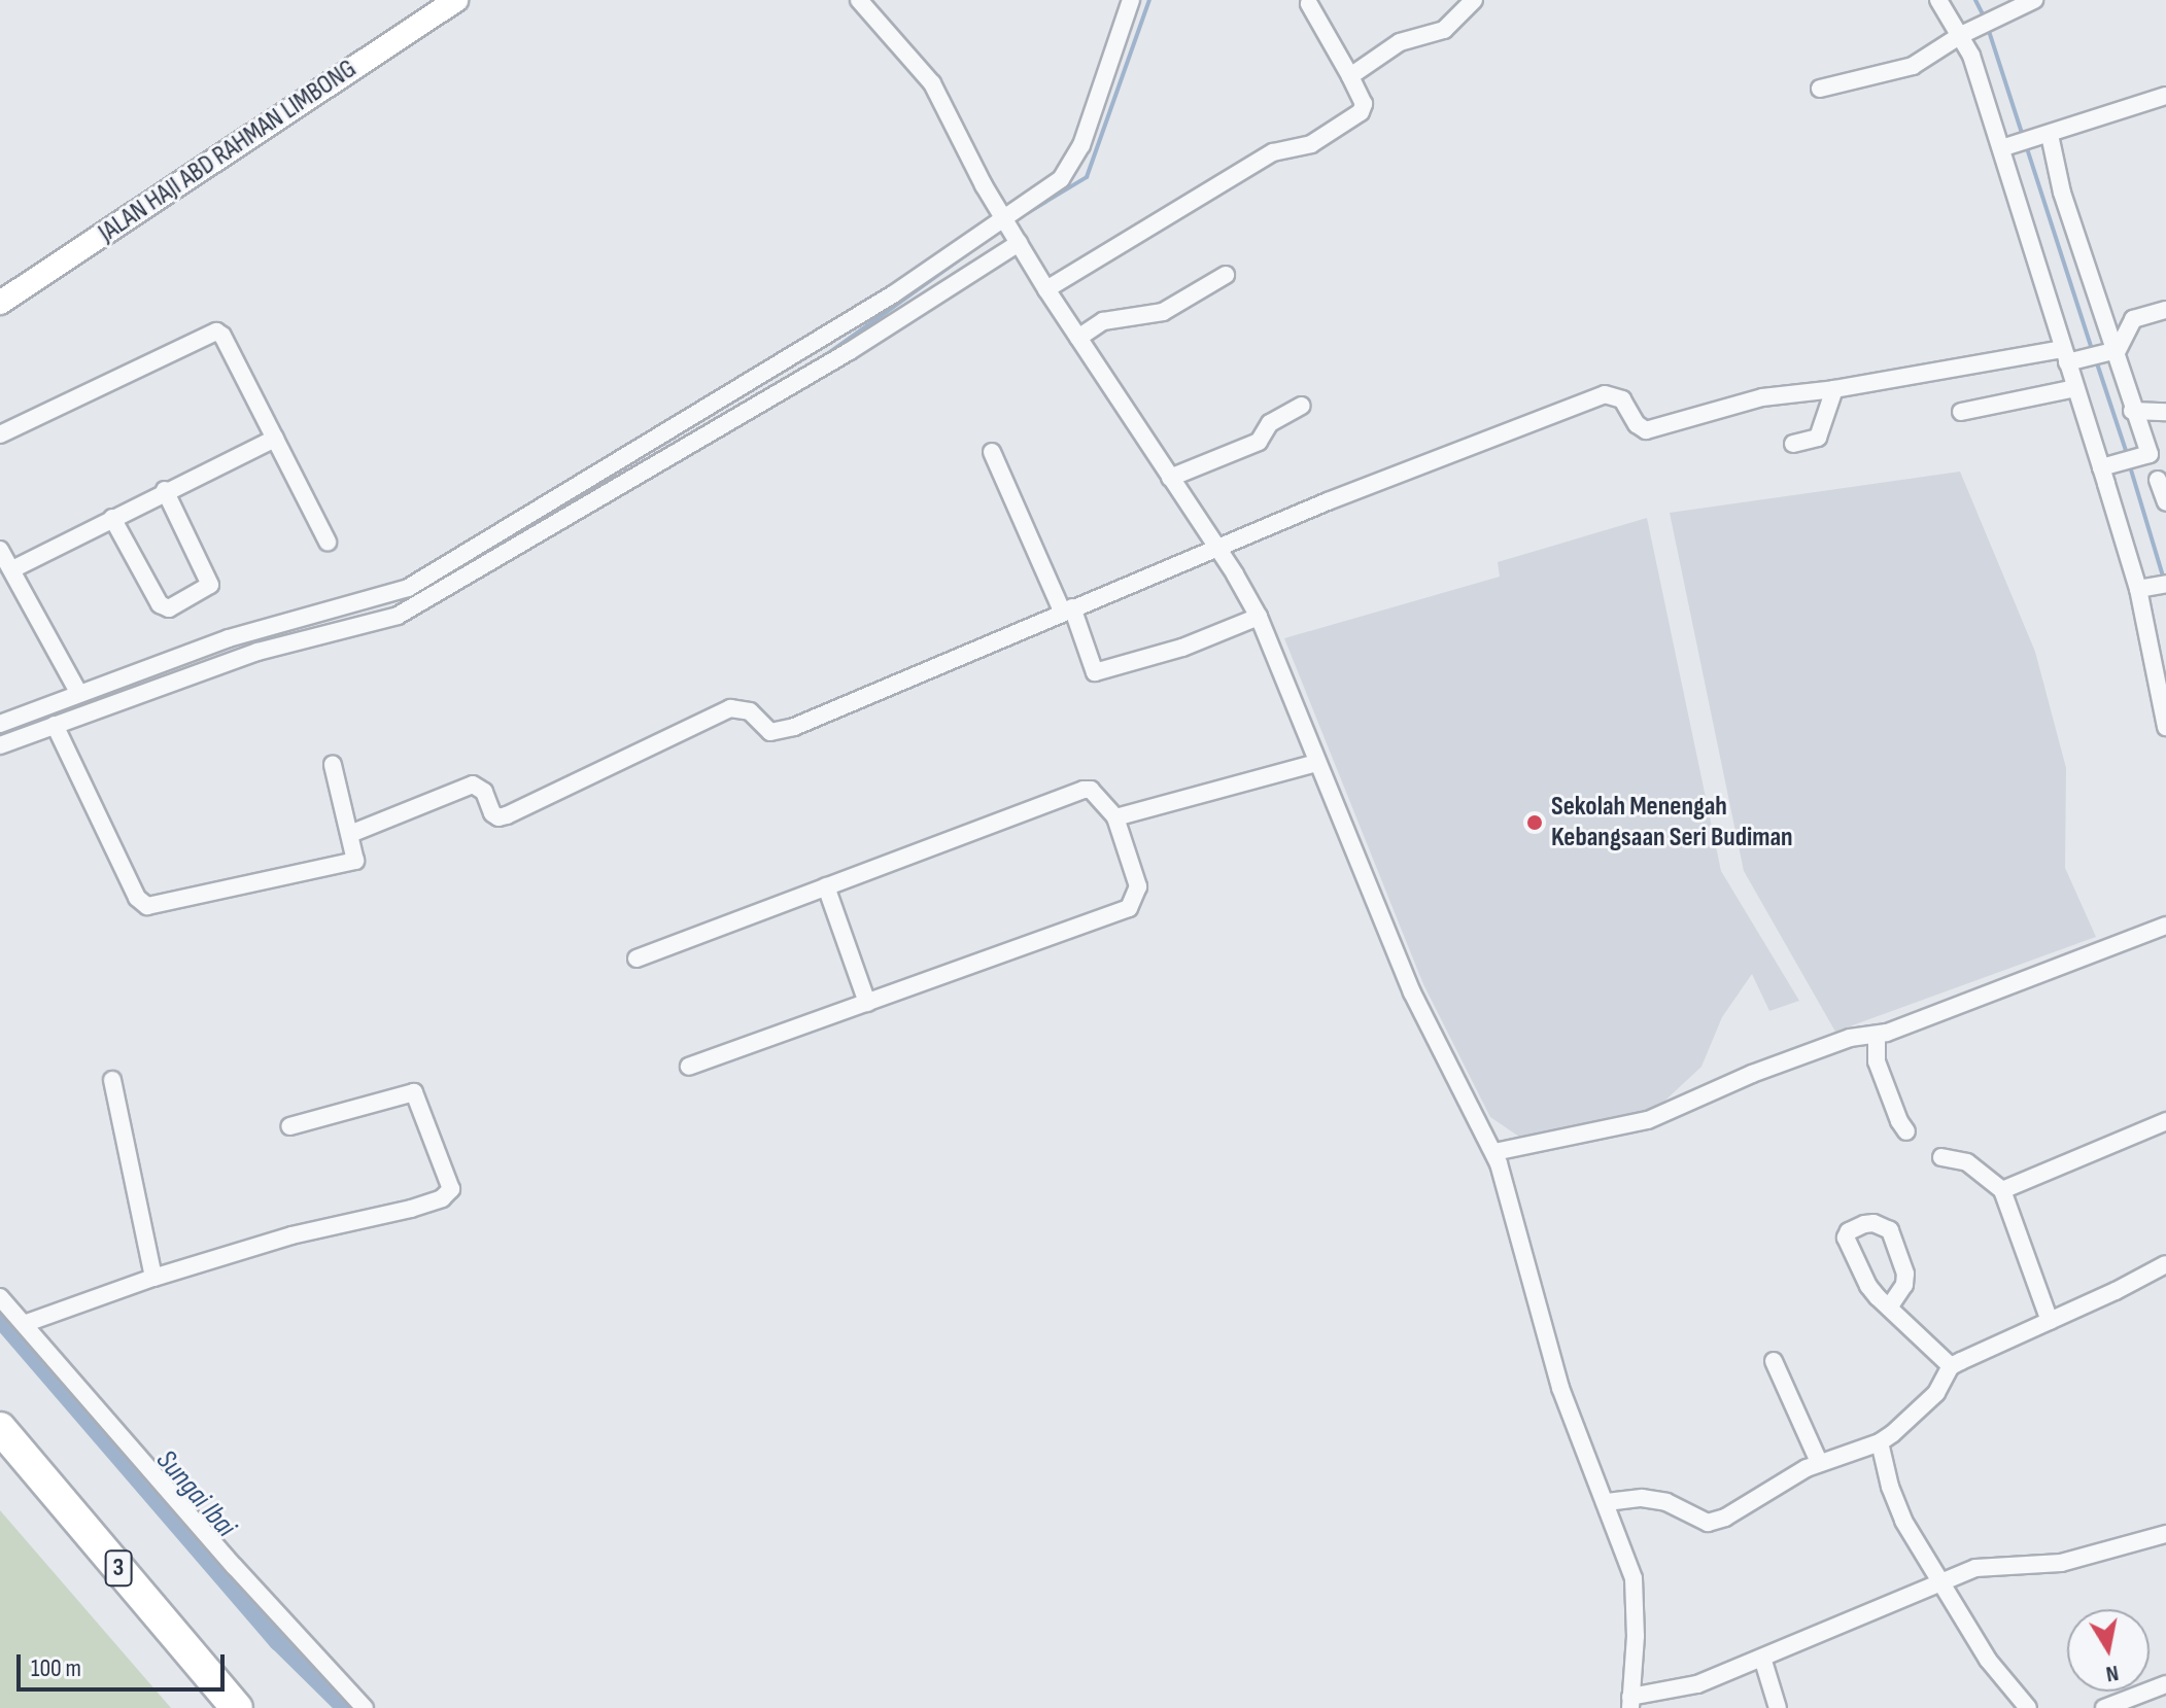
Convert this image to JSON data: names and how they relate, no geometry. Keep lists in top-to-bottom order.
{
  "streets": {
    "highway": ["3"],
    "street": ["JALAN HAJI ABD RAHMAN LIMBONG"]
  },
  "water": ["Sungai Ibai"],
  "places": ["Sekolah Menengah Kebangsaan Seri Budiman"],
  "scale_bar": "100 m",
  "north": "bottom"
}
